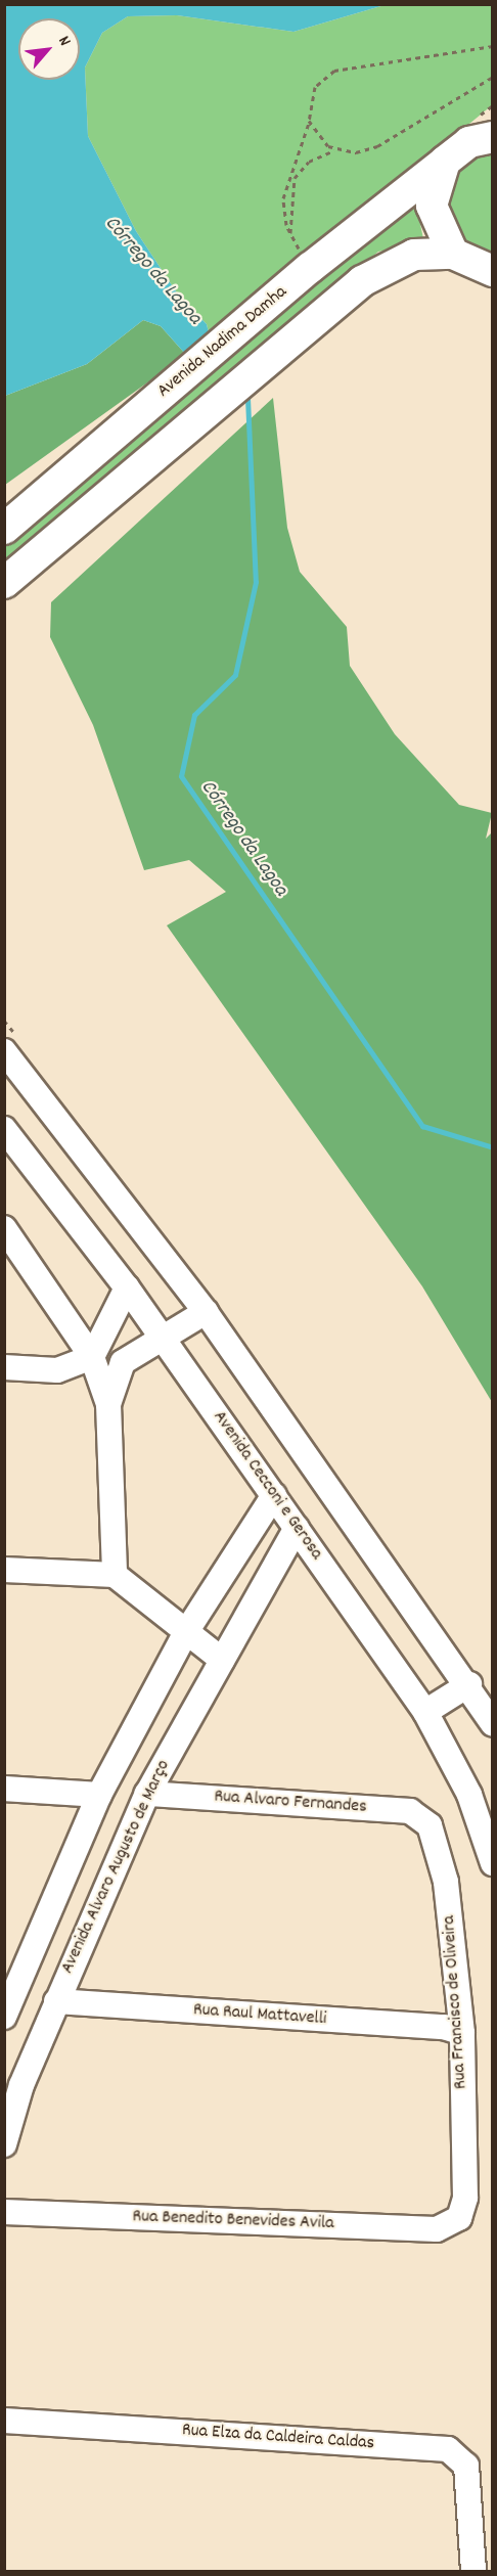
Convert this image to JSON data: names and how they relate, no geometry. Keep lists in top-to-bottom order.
{
  "streets": {
    "main road": ["Avenida Nadima Damha"],
    "street": [
      "Avenida Cecconi e Gerosa",
      "Rua Alvaro Fernandes",
      "Avenida Alvaro Augusto de Março",
      "Rua Francisco de Oliveira",
      "Rua Raul Mattavelli",
      "Rua Benedito Benevides Avila",
      "Rua Elza da Caldeira Caldas"
    ]
  },
  "crossings": [
    ["Avenida Cecconi e Gerosa", "Avenida Alvaro Augusto de Março"],
    ["Rua Alvaro Fernandes", "Avenida Alvaro Augusto de Março"],
    ["Rua Alvaro Fernandes", "Rua Francisco de Oliveira"],
    ["Avenida Alvaro Augusto de Março", "Rua Raul Mattavelli"],
    ["Rua Francisco de Oliveira", "Rua Raul Mattavelli"],
    ["Rua Francisco de Oliveira", "Rua Benedito Benevides Avila"]
  ],
  "water": ["Córrego da Lagoa"],
  "north": "top right"
}
